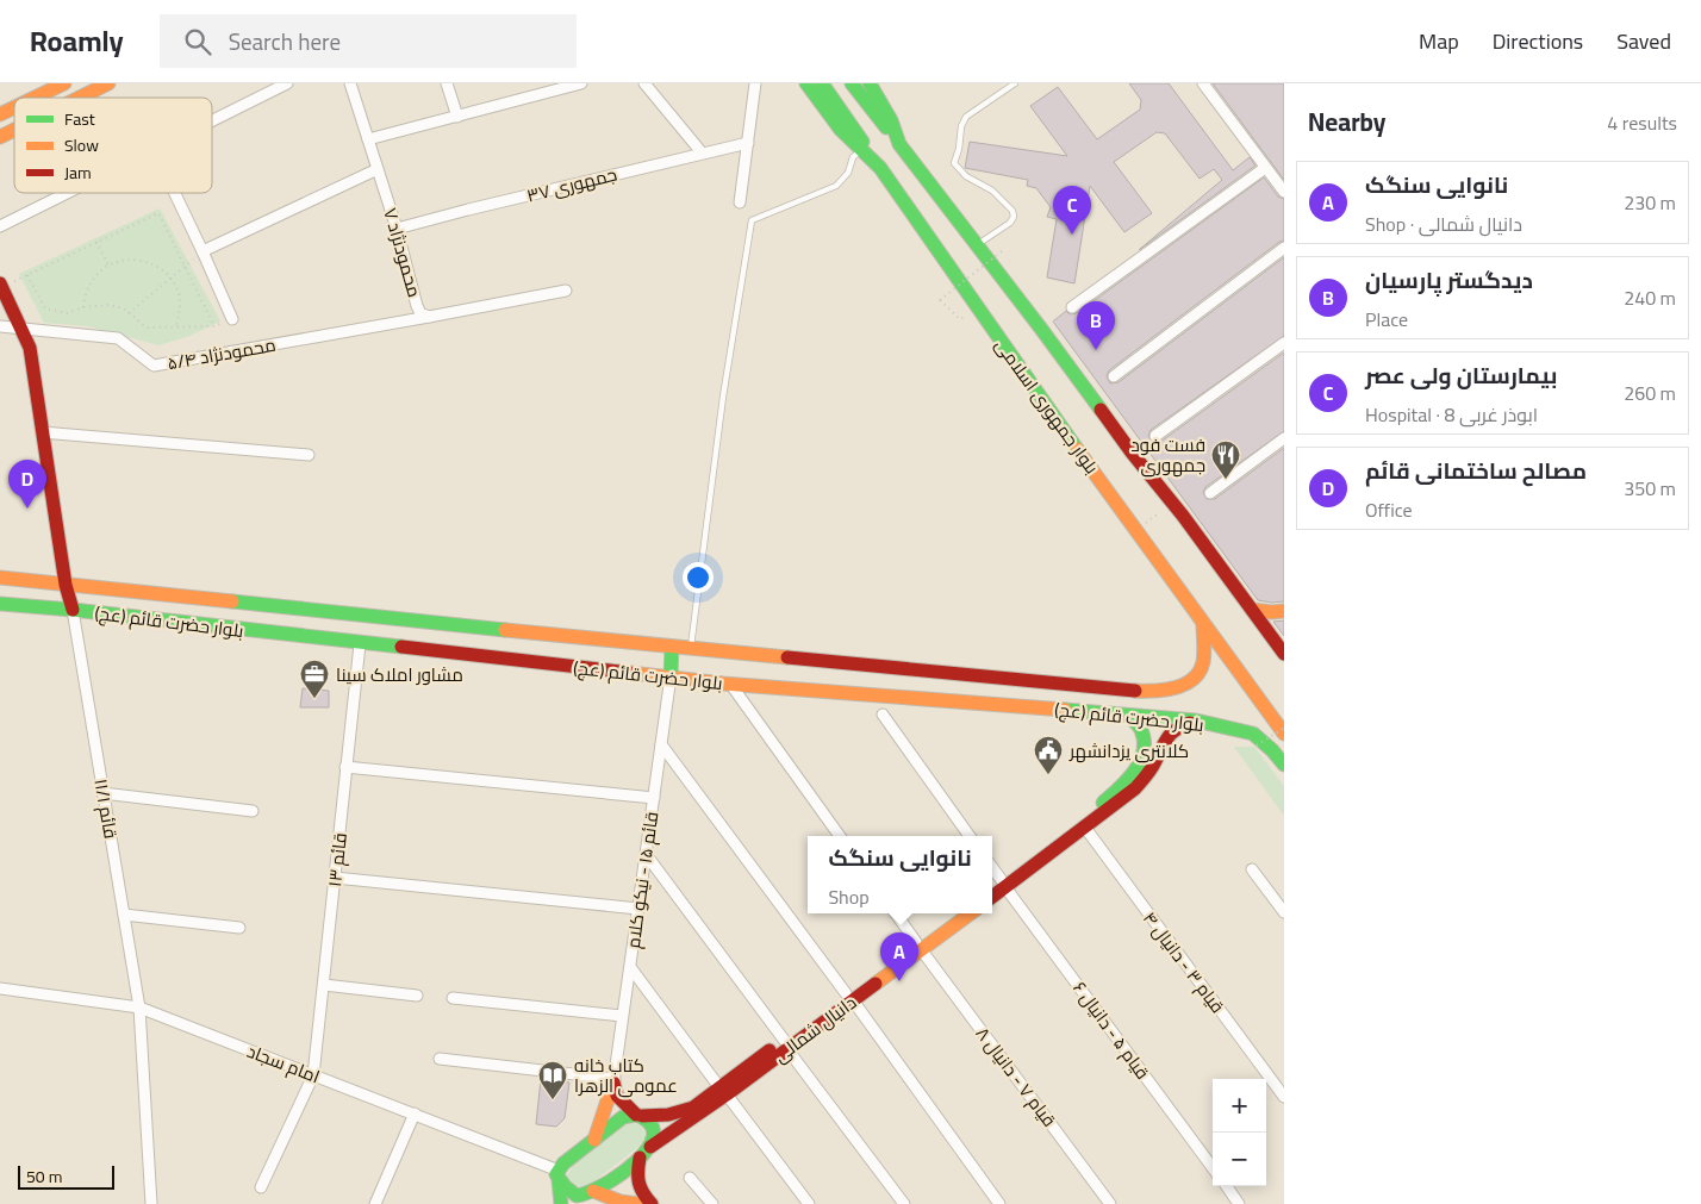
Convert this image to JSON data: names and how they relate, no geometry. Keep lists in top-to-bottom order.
{
  "streets": {
    "main road": ["بلوار جمهوری اسلامی", "بلوار حضرت قائم (عج)", "دانیال شمالی"],
    "street": [
      "جمهوری ۳۷",
      "محمودنژاد ۷",
      "محمودنژاد ۵/۴",
      "قائم ۱۱/۱",
      "قائم ۱۳",
      "قائم ۱۵ - نیکو کلام",
      "قیام ۳ - دانیال ۴",
      "قیام ۵ - دانیال ۶",
      "امام سجاد",
      "قیام ۷ - دانیال ۸"
    ]
  },
  "crossings": [
    ["جمهوری ۳۷", "محمودنژاد ۷"],
    ["محمودنژاد ۷", "محمودنژاد ۵/۴"],
    ["بلوار جمهوری اسلامی", "بلوار حضرت قائم (عج)"],
    ["بلوار حضرت قائم (عج)", "قائم ۱۱/۱"],
    ["بلوار حضرت قائم (عج)", "قائم ۱۳"],
    ["بلوار حضرت قائم (عج)", "قائم ۱۵ - نیکو کلام"],
    ["قائم ۱۱/۱", "امام سجاد"],
    ["قائم ۱۳", "امام سجاد"],
    ["دانیال شمالی", "قیام ۷ - دانیال ۸"]
  ],
  "places": {
    "restaurant": ["فست فود جمهوری"],
    "office": ["مشاور املاک سینا"],
    "public building": ["کلانتری یزدانشهر"],
    "library": ["کتاب خانه عمومی الزهرا"]
  },
  "legend": ["Fast", "Slow", "Jam"],
  "scale_bar": "50 m",
  "page": {
    "header": "Roamly",
    "search": "Search here",
    "nav": ["Map", "Directions", "Saved"],
    "heading": ["Nearby", "4 results"],
    "list": [
      {
        "mark": "A",
        "name": "نانوایی سنگک",
        "note": "Shop · دانیال شمالی",
        "value": "230 m"
      },
      {
        "mark": "B",
        "name": "دیدگستر پارسیان",
        "note": "Place",
        "value": "240 m"
      },
      {
        "mark": "C",
        "name": "بیمارستان ولی عصر",
        "note": "Hospital · ابوذر غربی 8",
        "value": "260 m"
      },
      {
        "mark": "D",
        "name": "مصالح ساختمانی قائم",
        "note": "Office",
        "value": "350 m"
      }
    ],
    "pins": [
      "C",
      "B",
      "D",
      "A"
    ],
    "popup": ["نانوایی سنگک", "Shop"],
    "map_buttons": ["+", "−"],
    "scale": "50 m"
  }
}
